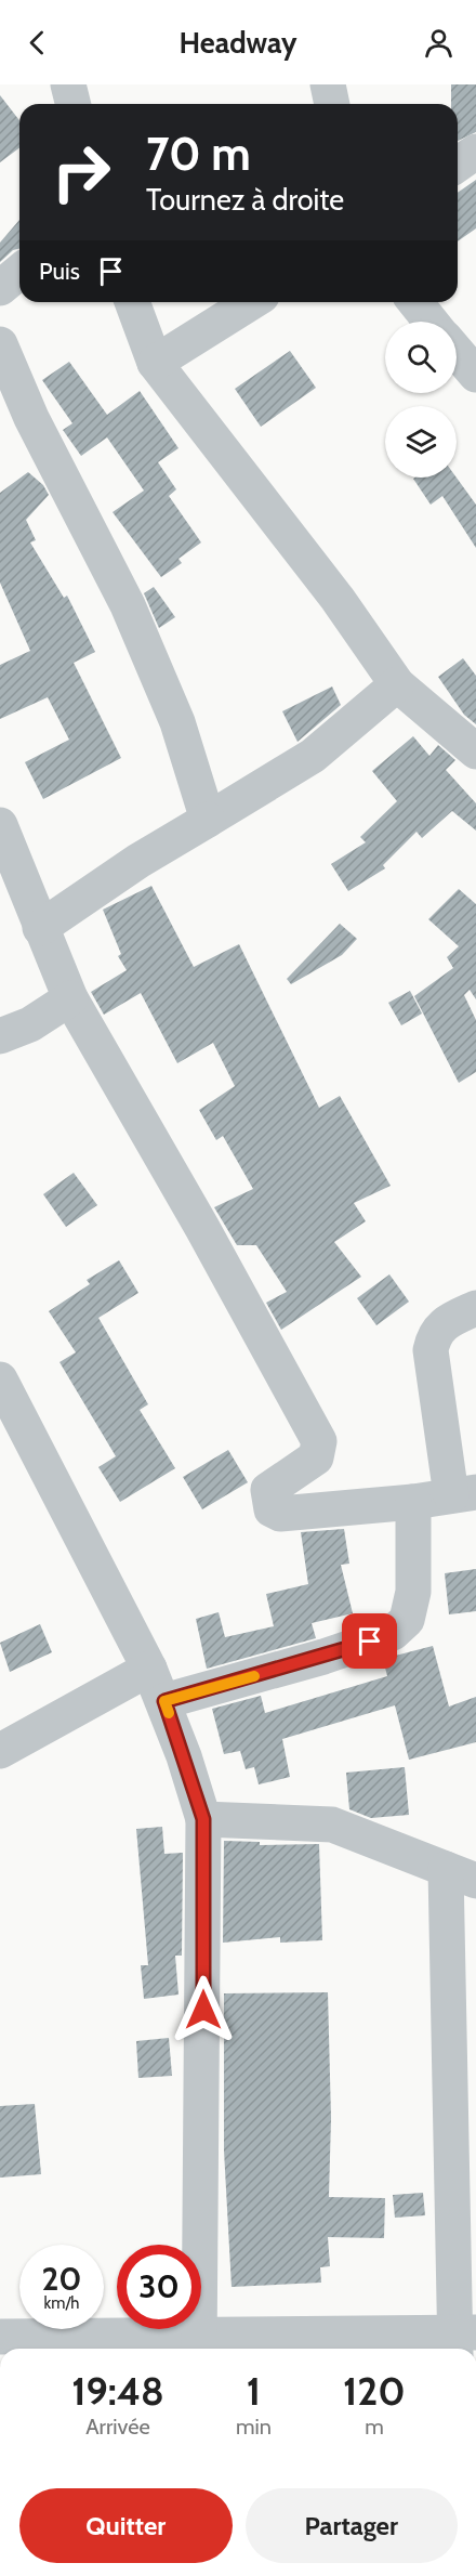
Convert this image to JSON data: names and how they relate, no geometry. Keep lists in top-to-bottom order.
{
  "page": {
    "header": "Headway",
    "turn": ["70 m", "Tournez à droite"],
    "then": "Puis",
    "speed": "20 km/h",
    "limit": "30",
    "eta": [
      "19:48",
      "Arrivée",
      "1",
      "min",
      "120",
      "m"
    ],
    "buttons": ["Quitter", "Partager"]
  }
}
